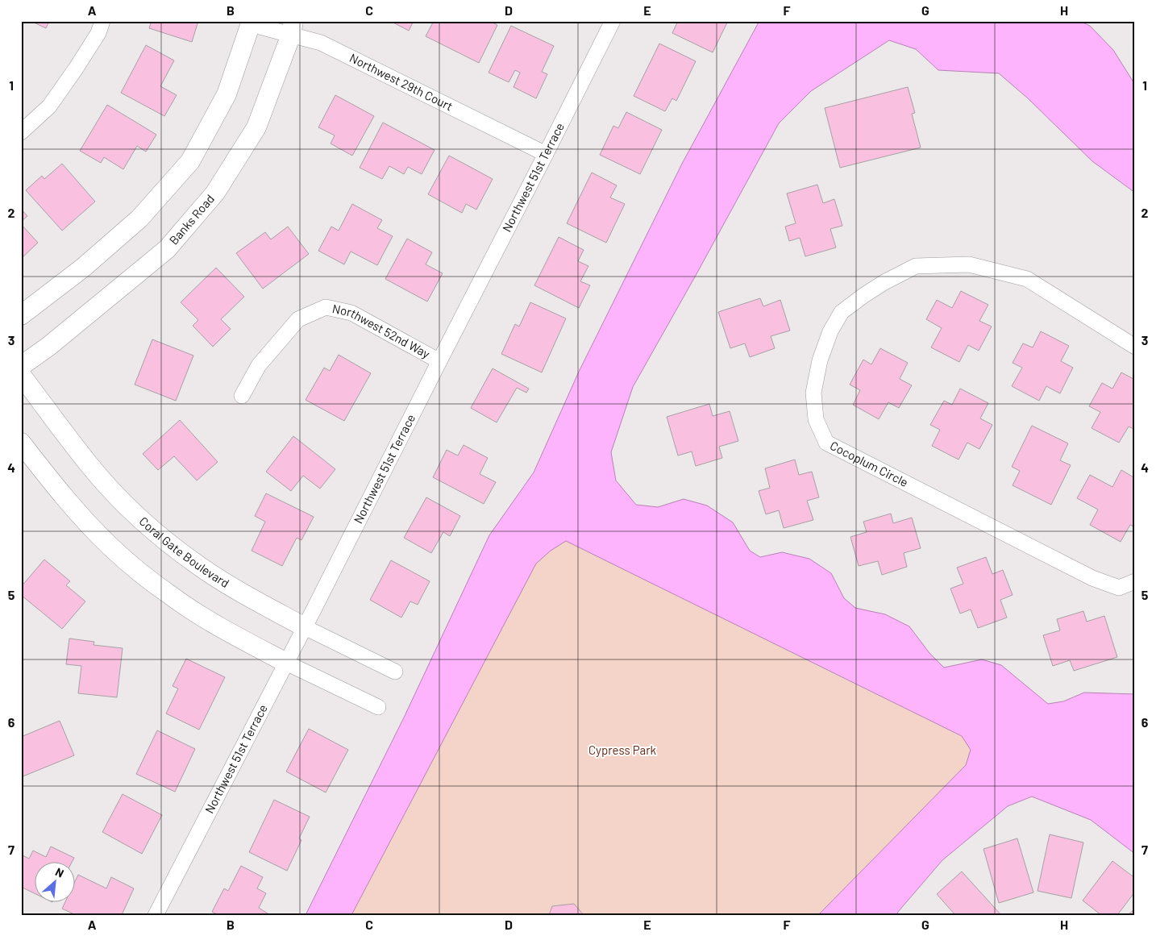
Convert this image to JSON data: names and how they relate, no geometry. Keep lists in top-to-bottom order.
{
  "streets": {
    "street": [
      "Northwest 29th Court",
      "Northwest 51st Terrace",
      "Banks Road",
      "Northwest 52nd Way",
      "Cocoplum Circle",
      "Coral Gate Boulevard"
    ]
  },
  "crossings": [
    ["Northwest 29th Court", "Northwest 51st Terrace"],
    ["Northwest 29th Court", "Banks Road"],
    ["Northwest 51st Terrace", "Northwest 52nd Way"],
    ["Northwest 51st Terrace", "Coral Gate Boulevard"]
  ],
  "parks": ["Cypress Park"],
  "north": "top right",
  "grid": {
    "columns": [
      "A",
      "B",
      "C",
      "D",
      "E",
      "F",
      "G",
      "H"
    ],
    "rows": [
      "1",
      "2",
      "3",
      "4",
      "5",
      "6",
      "7"
    ]
  }
}
